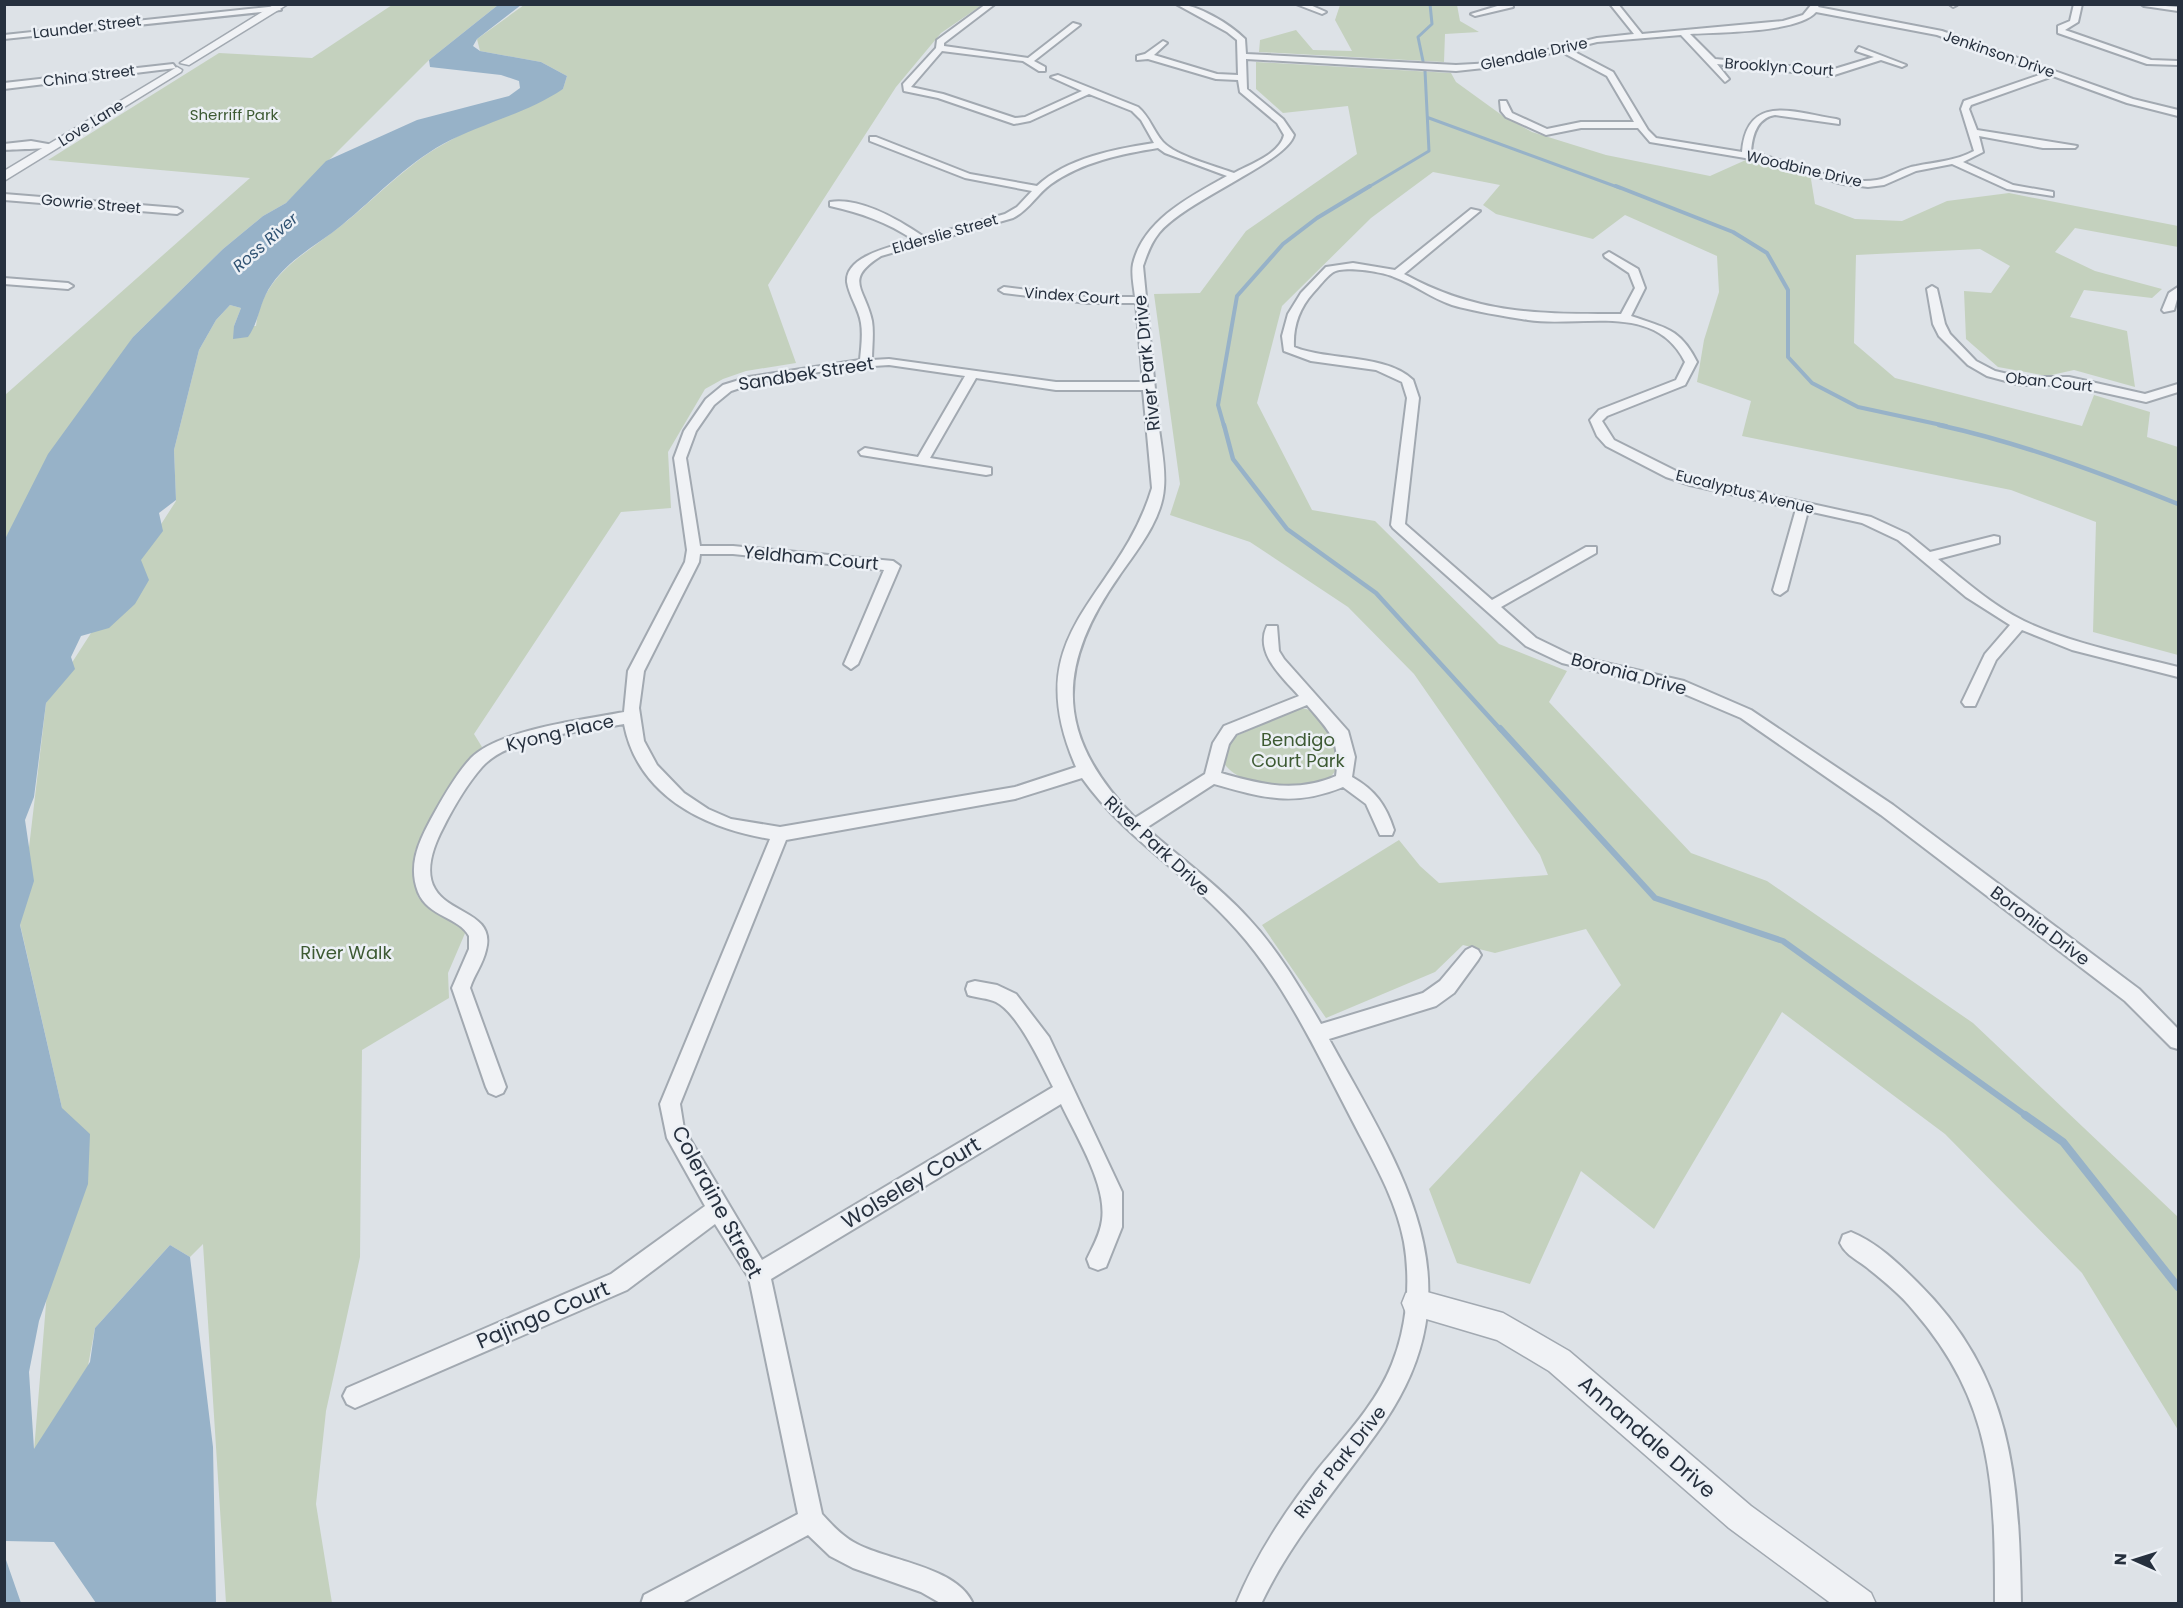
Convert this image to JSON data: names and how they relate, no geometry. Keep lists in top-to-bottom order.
{
  "streets": {
    "street": [
      "Launder Street",
      "Glendale Drive",
      "Jenkinson Drive",
      "Brooklyn Court",
      "China Street",
      "Love Lane",
      "Woodbine Drive",
      "Gowrie Street",
      "Elderslie Street",
      "Vindex Court",
      "River Park Drive",
      "Sandbek Street",
      "Oban Court",
      "Eucalyptus Avenue",
      "Yeldham Court",
      "Boronia Drive",
      "Kyong Place",
      "Wolseley Court",
      "Coleraine Street",
      "Pajingo Court",
      "Annandale Drive"
    ]
  },
  "crossings": [
    ["Launder Street", "Love Lane"],
    ["Glendale Drive", "Jenkinson Drive"],
    ["Glendale Drive", "Brooklyn Court"],
    ["Glendale Drive", "Woodbine Drive"],
    ["Jenkinson Drive", "Woodbine Drive"],
    ["China Street", "Love Lane"],
    ["Elderslie Street", "Sandbek Street"],
    ["Vindex Court", "River Park Drive"],
    ["River Park Drive", "Sandbek Street"],
    ["River Park Drive", "Annandale Drive"],
    ["Sandbek Street", "Yeldham Court"],
    ["Sandbek Street", "Kyong Place"],
    ["Sandbek Street", "Coleraine Street"],
    ["Eucalyptus Avenue", "Boronia Drive"],
    ["Wolseley Court", "Coleraine Street"],
    ["Coleraine Street", "Pajingo Court"]
  ],
  "water": ["Ross River"],
  "parks": ["Sherriff Park", "Bendigo Court Park", "River Walk"],
  "north": "left"
}
